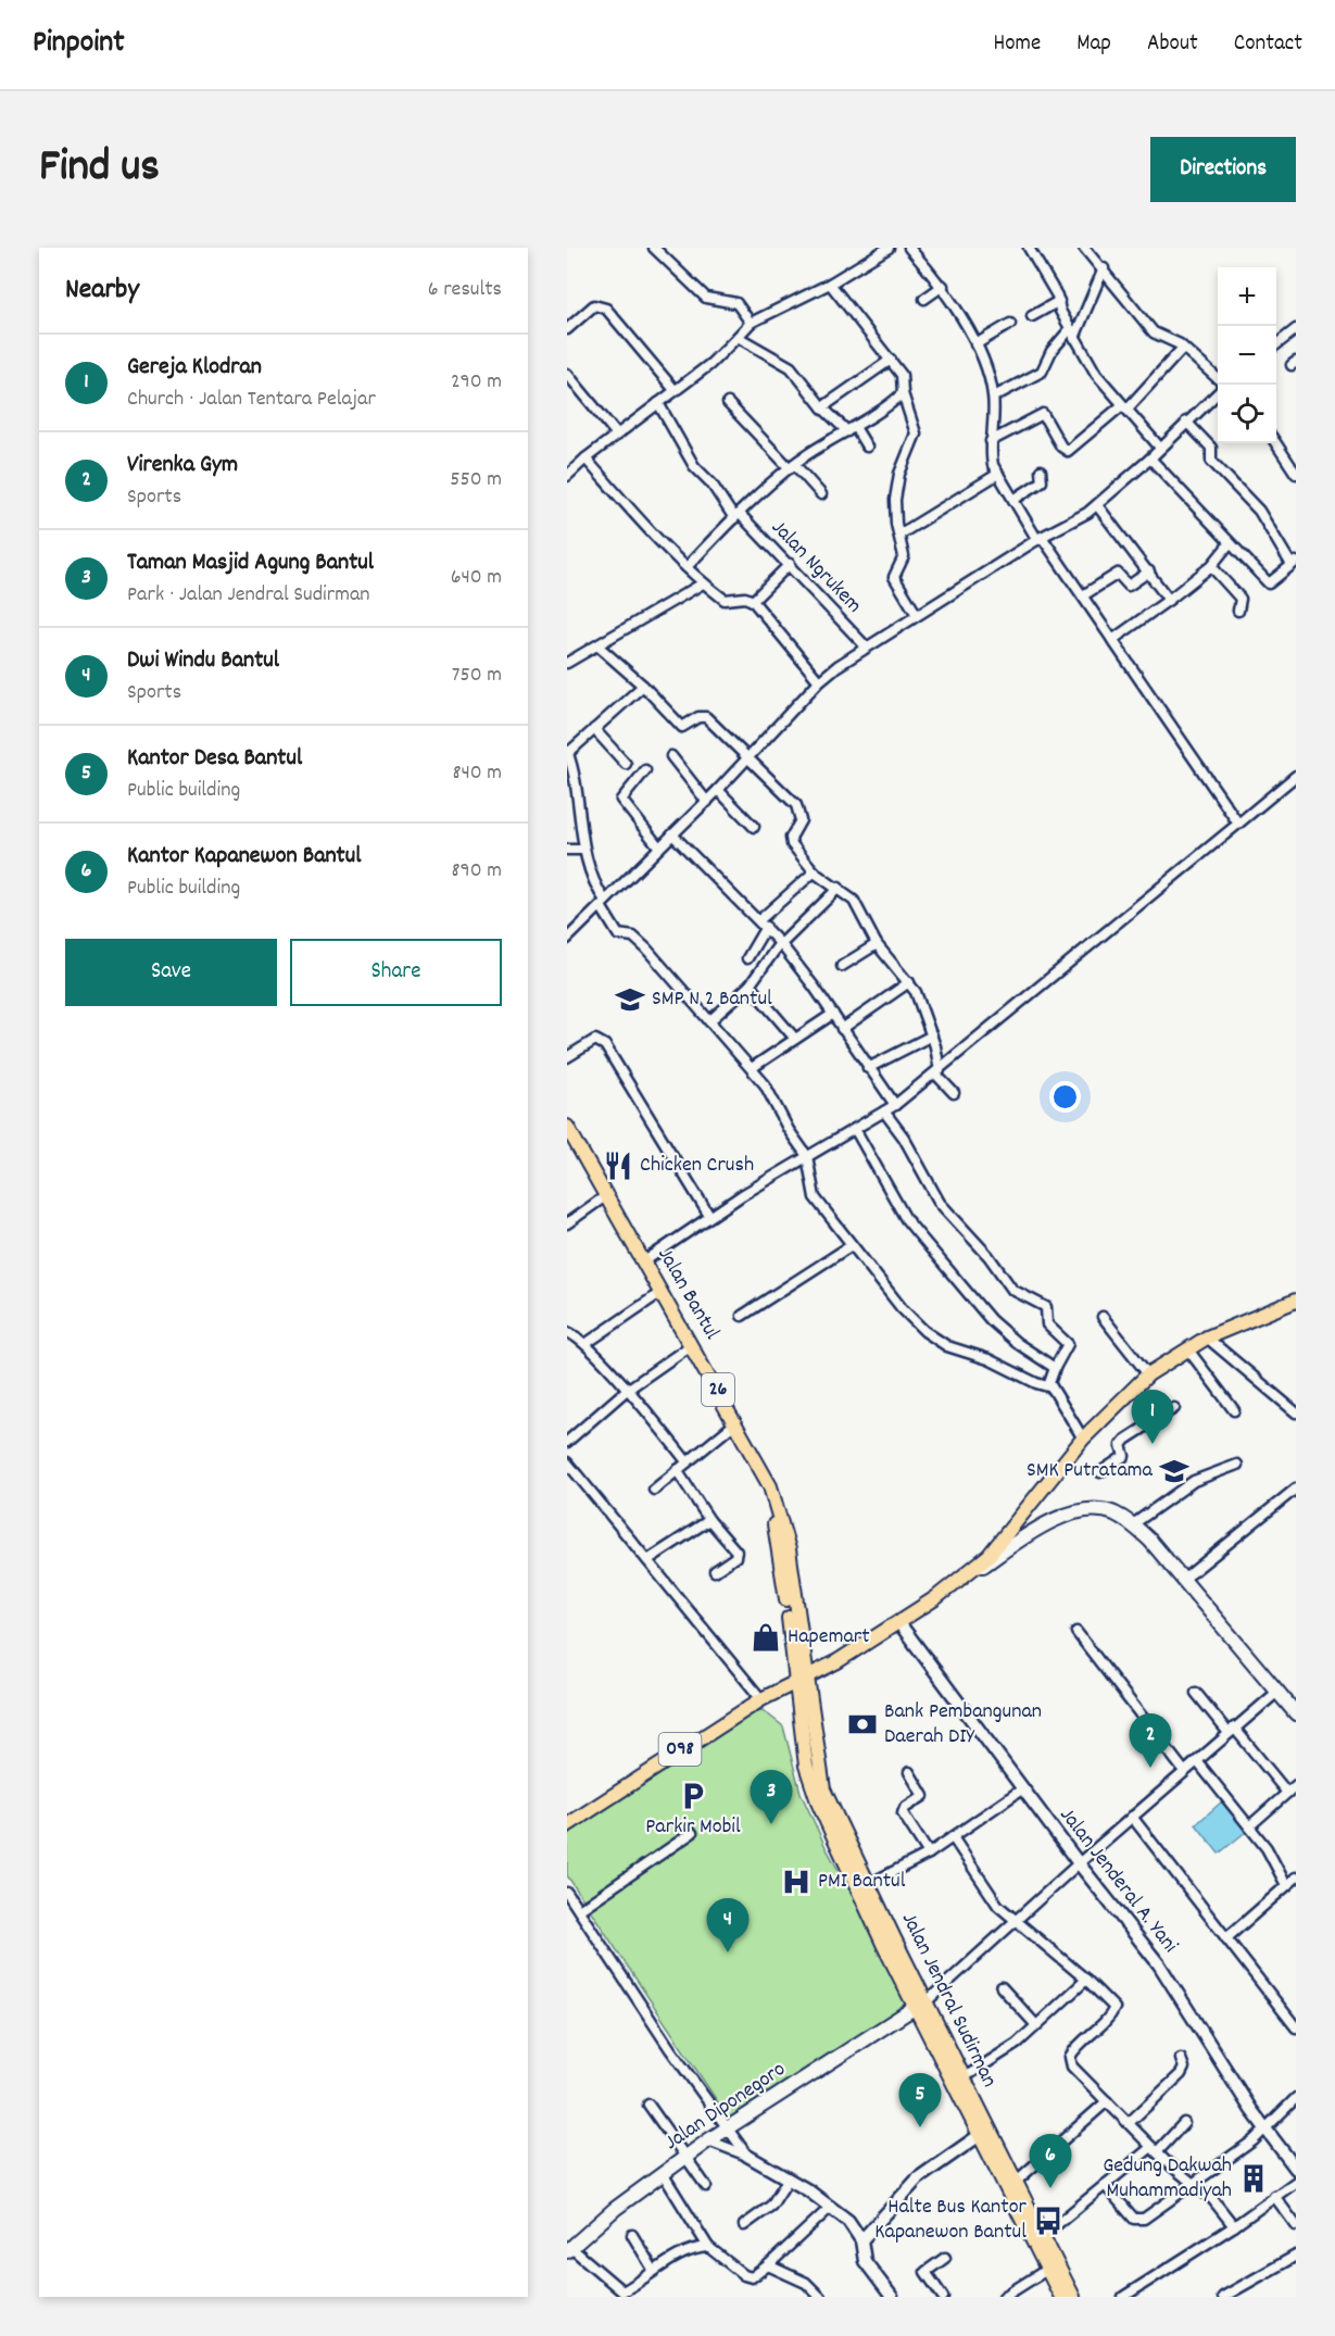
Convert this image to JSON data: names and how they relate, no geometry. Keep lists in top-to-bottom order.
{
  "streets": {
    "main road": [
      "Jalan Bantul",
      "26",
      "098",
      "Jalan Jendral Sudirman",
      "Jalan Diponegoro"
    ],
    "street": ["Jalan Ngrukem", "Jalan Jenderal A. Yani"]
  },
  "crossings": [
    ["Jalan Bantul", "098"],
    ["Jalan Bantul", "Jalan Jendral Sudirman"],
    ["098", "Jalan Jendral Sudirman"],
    ["Jalan Jendral Sudirman", "Jalan Diponegoro"]
  ],
  "places": {
    "school or university": ["SMP N 2 Bantul", "SMK Putratama"],
    "restaurant": ["Chicken Crush"],
    "shop": ["Hapemart"],
    "bank": ["Bank Pembangunan Daerah DIY"],
    "parking": ["Parkir Mobil"],
    "hospital": ["PMI Bantul"],
    "building": ["Gedung Dakwah Muhammadiyah"],
    "bus stop": ["Halte Bus Kantor Kapanewon Bantul"]
  },
  "page": {
    "header": "Pinpoint",
    "nav": [
      "Home",
      "Map",
      "About",
      "Contact"
    ],
    "title": "Find us",
    "buttons": [
      "Directions",
      ["Save", "Share"]
    ],
    "heading": ["Nearby", "6 results"],
    "map_buttons": ["+", "−"],
    "list": [
      {
        "mark": "1",
        "name": "Gereja Klodran",
        "note": "Church · Jalan Tentara Pelajar",
        "value": "290 m"
      },
      {
        "mark": "2",
        "name": "Virenka Gym",
        "note": "Sports",
        "value": "550 m"
      },
      {
        "mark": "3",
        "name": "Taman Masjid Agung Bantul",
        "note": "Park · Jalan Jendral Sudirman",
        "value": "640 m"
      },
      {
        "mark": "4",
        "name": "Dwi Windu Bantul",
        "note": "Sports",
        "value": "750 m"
      },
      {
        "mark": "5",
        "name": "Kantor Desa Bantul",
        "note": "Public building",
        "value": "840 m"
      },
      {
        "mark": "6",
        "name": "Kantor Kapanewon Bantul",
        "note": "Public building",
        "value": "890 m"
      }
    ],
    "pins": [
      "1",
      "2",
      "3",
      "4",
      "5",
      "6"
    ]
  }
}
